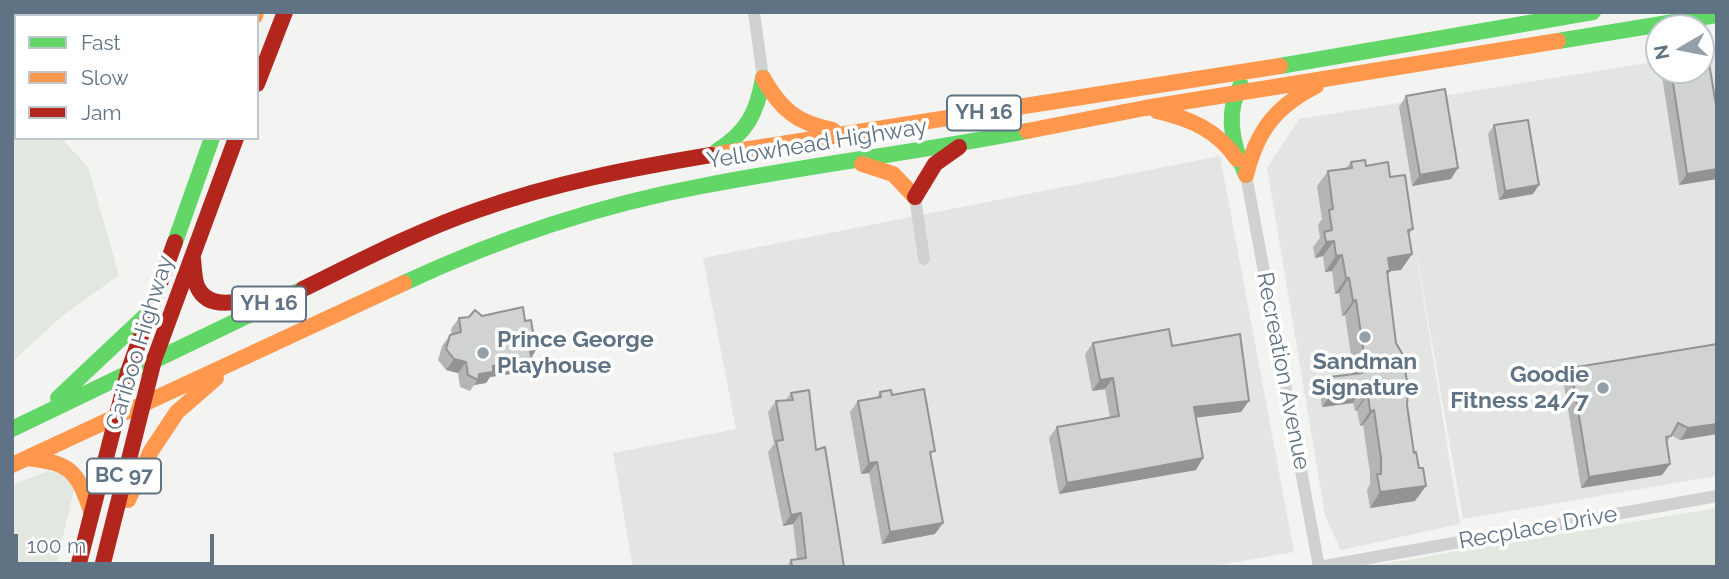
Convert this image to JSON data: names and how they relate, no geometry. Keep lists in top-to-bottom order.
{
  "streets": {
    "highway": [
      "YH 16",
      "Yellowhead Highway",
      "Cariboo Highway",
      "BC 97"
    ],
    "street": ["Recreation Avenue", "Recplace Drive"]
  },
  "crossings": [
    ["Yellowhead Highway", "Cariboo Highway"],
    ["Recreation Avenue", "Recplace Drive"]
  ],
  "places": ["Sandman Signature", "Prince George Playhouse", "Goodie Fitness 24/7"],
  "legend": ["Fast", "Slow", "Jam"],
  "scale_bar": "100 m",
  "north": "left"
}
